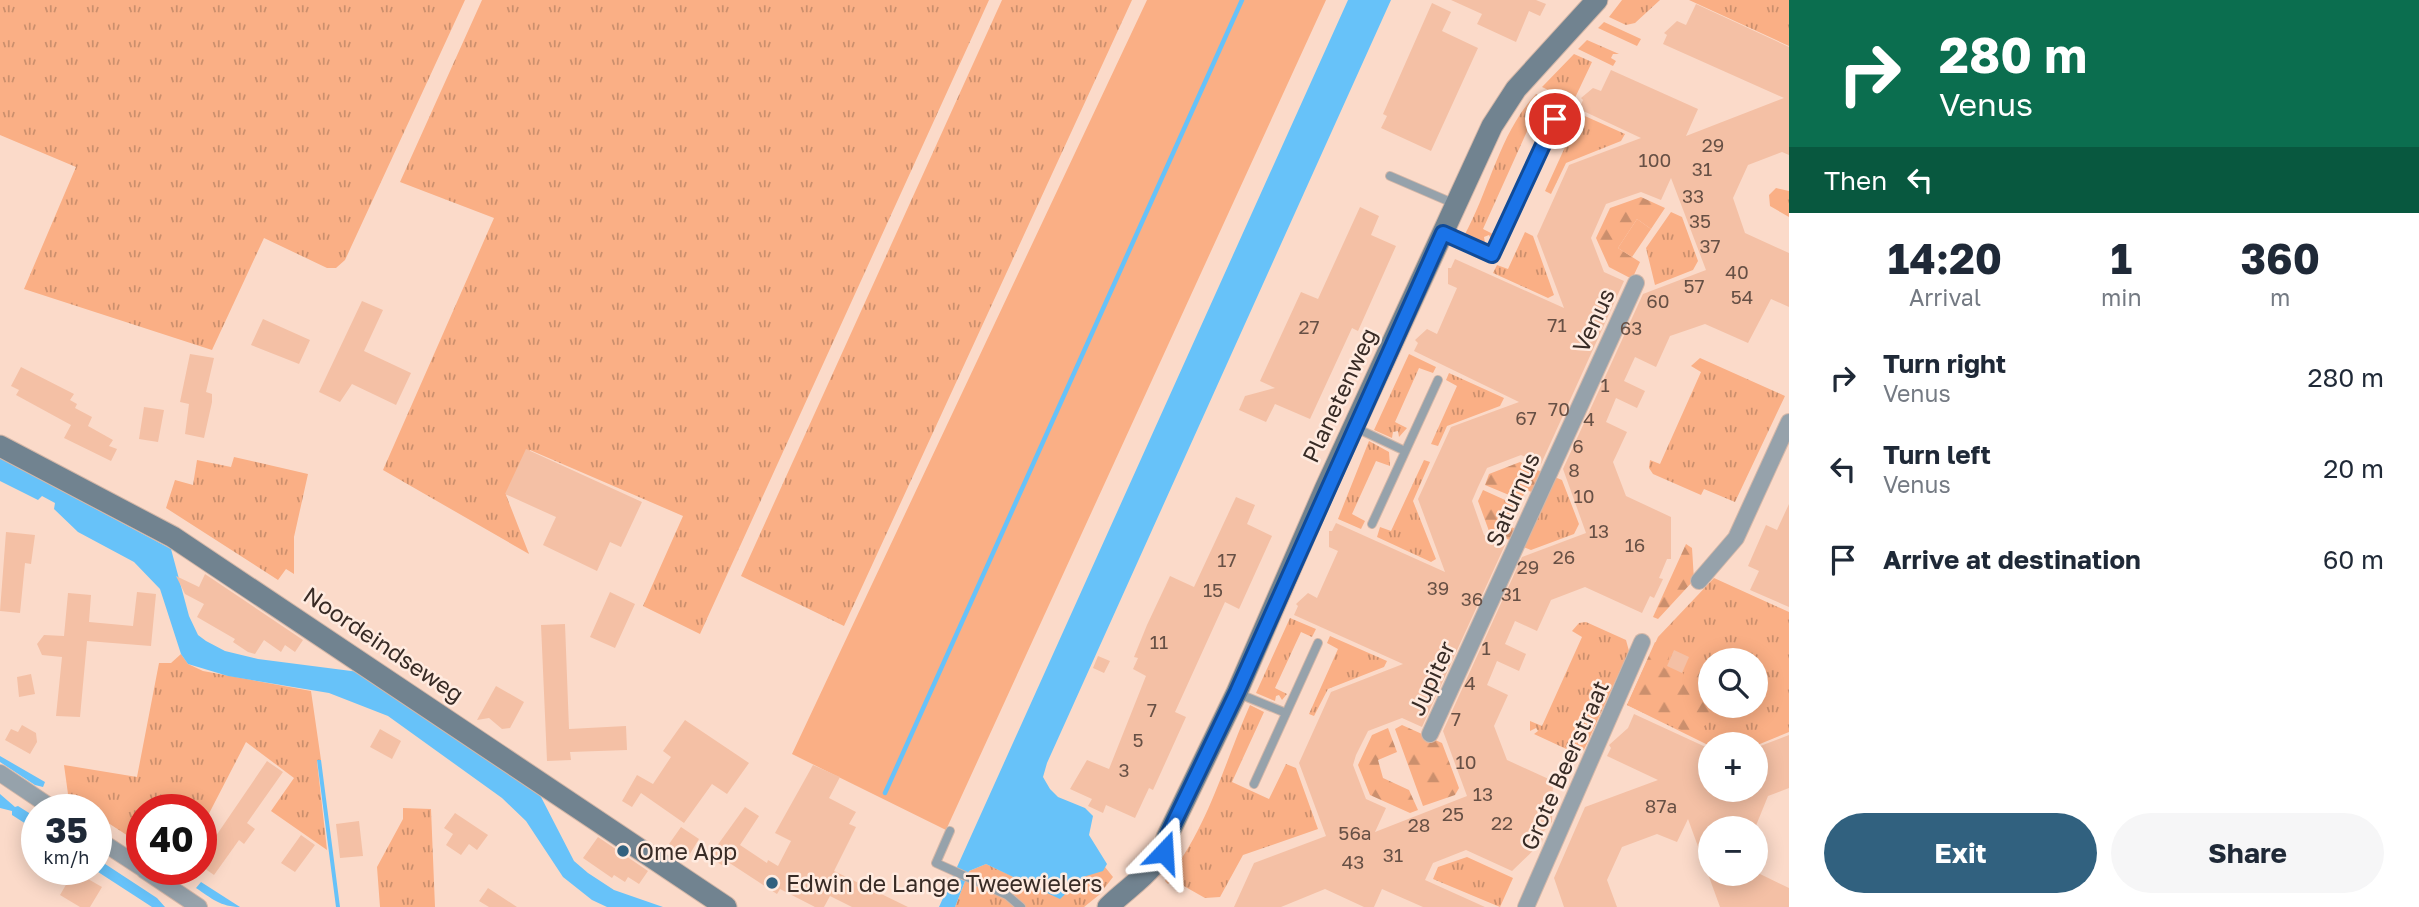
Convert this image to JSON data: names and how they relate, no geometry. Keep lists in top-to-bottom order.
{
  "streets": {
    "street": [
      "Venus",
      "Planetenweg",
      "Saturnus",
      "Noordeindseweg",
      "Jupiter",
      "Grote Beerstraat"
    ]
  },
  "crossings": [
    ["Venus", "Saturnus"],
    ["Saturnus", "Jupiter"]
  ],
  "places": ["Ome App", "Edwin de Lange Tweewielers"],
  "house_numbers": [
    "29",
    "100",
    "31",
    "33",
    "35",
    "37",
    "40",
    "57",
    "54",
    "60",
    "71",
    "27",
    "63",
    "1",
    "70",
    "67",
    "4",
    "6",
    "8",
    "10",
    "13",
    "16",
    "26",
    "17",
    "29",
    "39",
    "15",
    "31",
    "36",
    "11",
    "1",
    "4",
    "7",
    "7",
    "5",
    "10",
    "3",
    "13",
    "87a",
    "25",
    "22",
    "28",
    "56a",
    "31",
    "43"
  ],
  "page": {
    "turn": ["280 m", "Venus"],
    "then": "Then",
    "eta": [
      "14:20",
      "Arrival",
      "1",
      "min",
      "360",
      "m"
    ],
    "list": [
      {
        "name": "Turn right",
        "note": "Venus",
        "value": "280 m"
      },
      {
        "name": "Turn left",
        "note": "Venus",
        "value": "20 m"
      },
      {
        "name": "Arrive at destination",
        "value": "60 m"
      }
    ],
    "map_buttons": ["+", "−"],
    "speed": "35 km/h",
    "limit": "40",
    "buttons": ["Exit", "Share"]
  }
}
